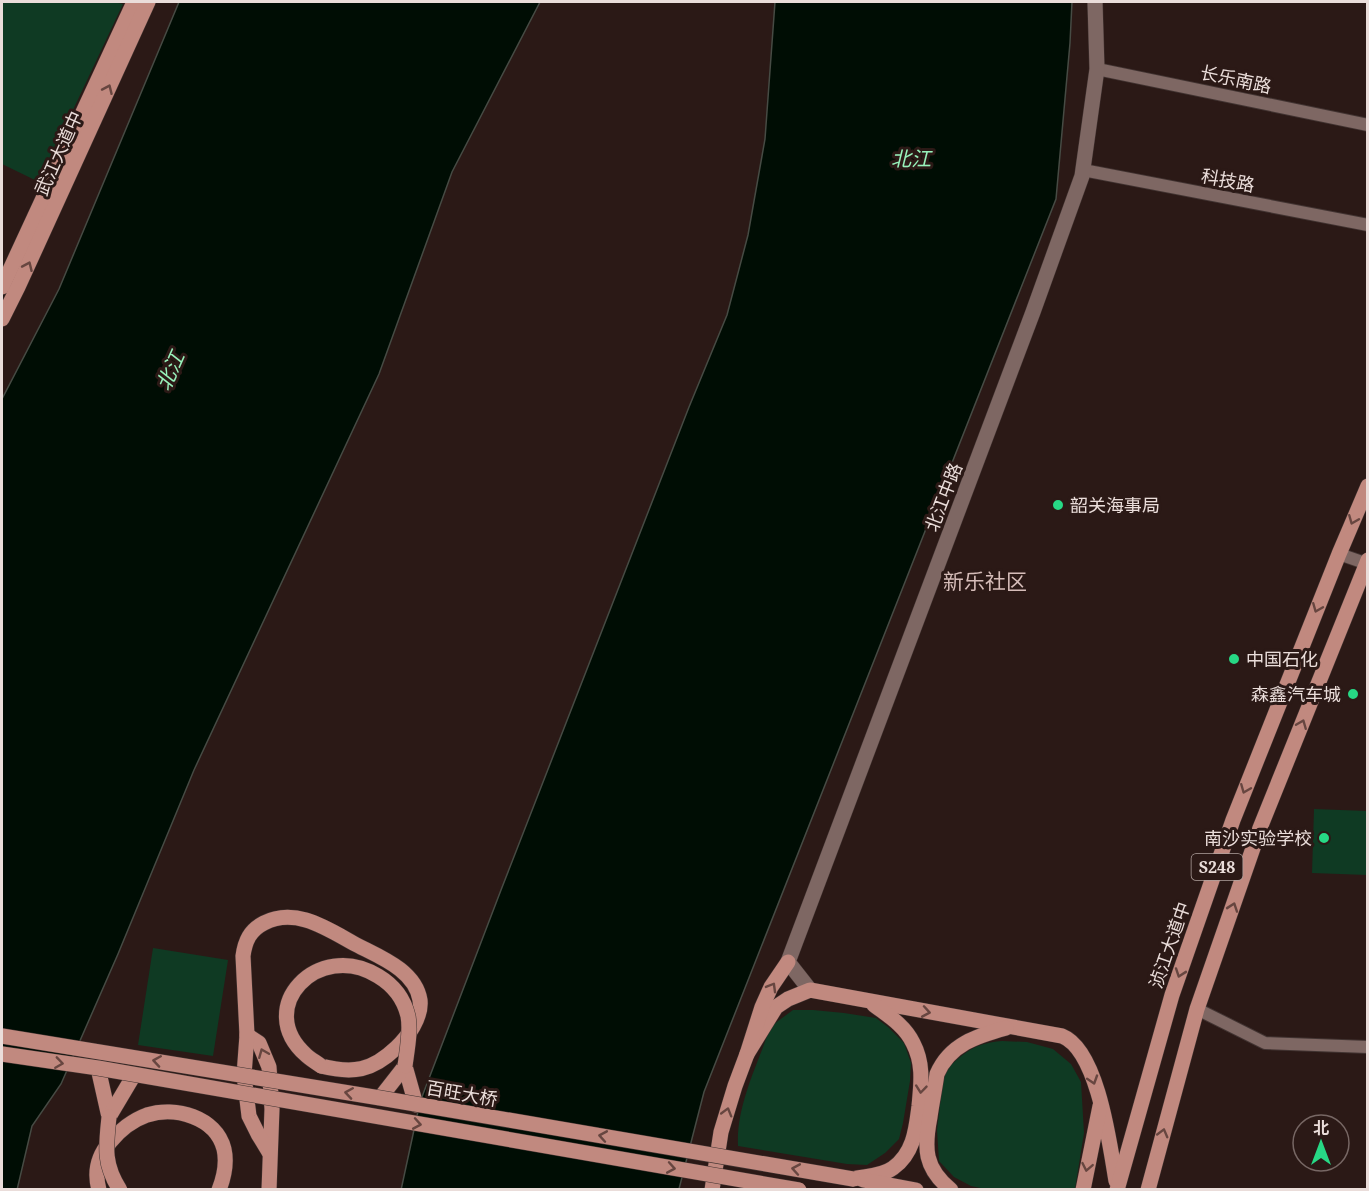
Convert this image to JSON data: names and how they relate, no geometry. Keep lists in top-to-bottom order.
{
  "streets": {
    "main road": [
      "武江大道中",
      "S248",
      "浈江大道中",
      "百旺大桥"
    ],
    "street": ["长乐南路", "科技路", "北江中路"]
  },
  "crossings": [
    ["长乐南路", "北江中路"],
    ["科技路", "北江中路"]
  ],
  "districts": ["新乐社区"],
  "water": ["北江"],
  "places": [
    "韶关海事局",
    "中国石化",
    "森鑫汽车城",
    "南沙实验学校"
  ],
  "north": "top"
}
